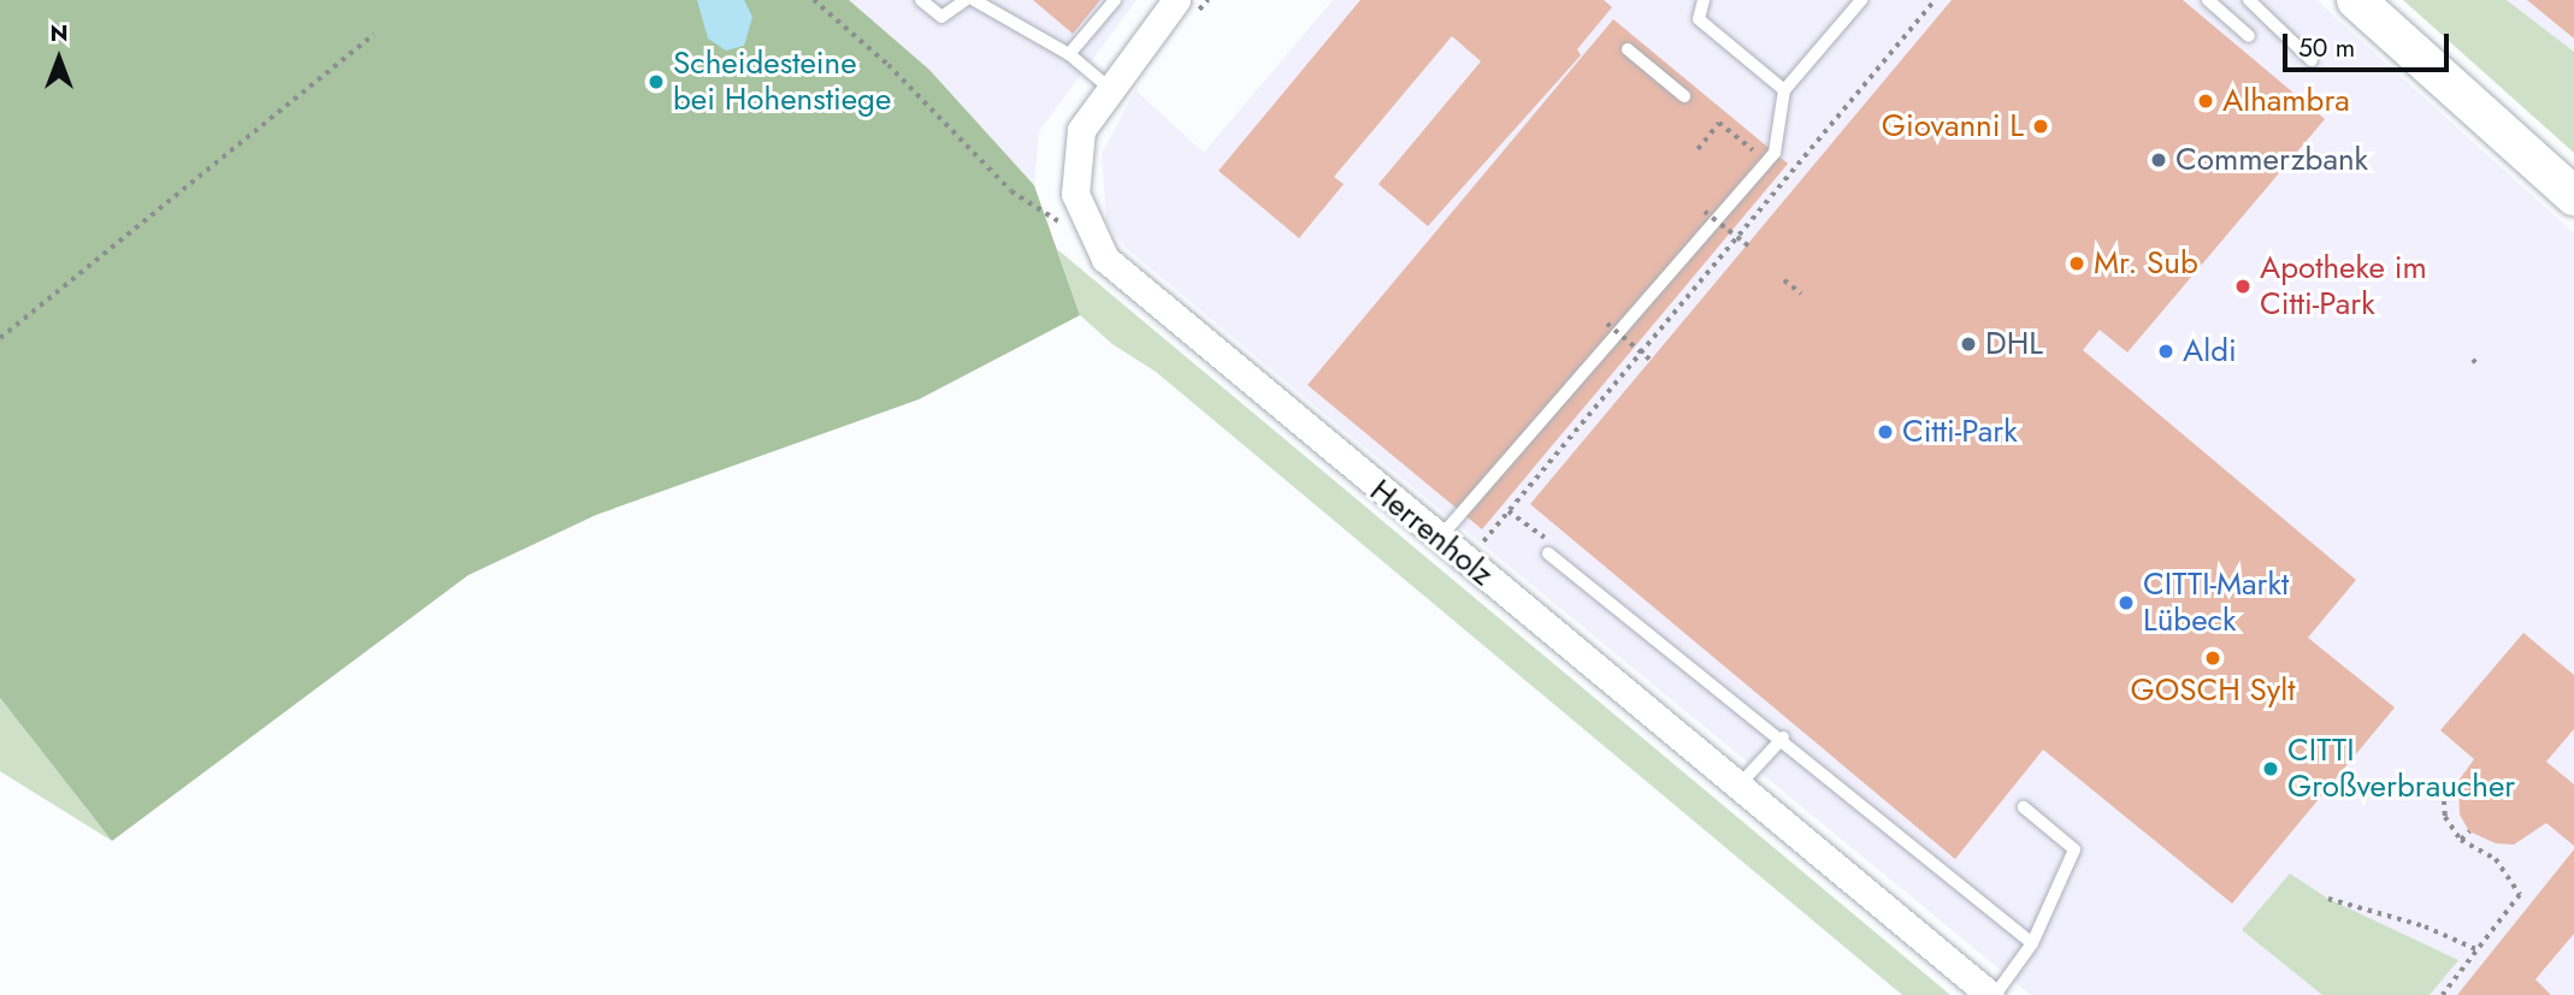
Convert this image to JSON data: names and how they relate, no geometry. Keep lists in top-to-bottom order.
{
  "streets": {
    "street": ["Herrenholz"]
  },
  "places": [
    "Scheidesteine bei Hohenstiege",
    "Alhambra",
    "Giovanni L",
    "Commerzbank",
    "Mr. Sub",
    "Apotheke im Citti-Park",
    "DHL",
    "Aldi",
    "Citti-Park",
    "CITTI-Markt Lübeck",
    "GOSCH Sylt",
    "CITTI Großverbraucher"
  ],
  "scale_bar": "50 m",
  "north": "top"
}
